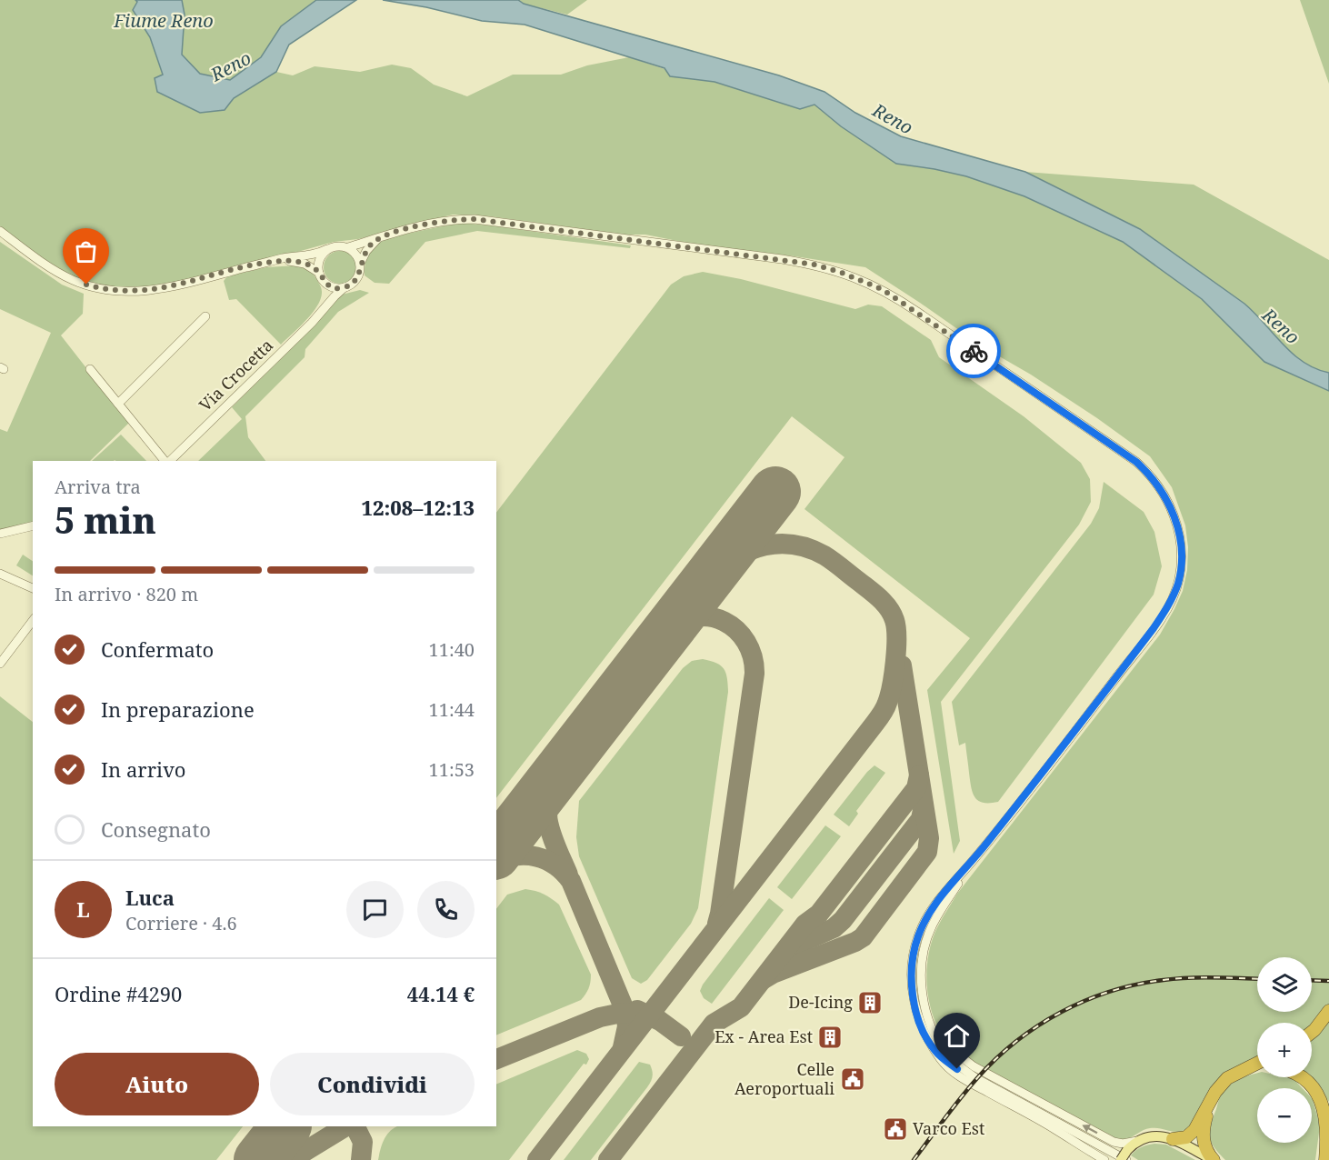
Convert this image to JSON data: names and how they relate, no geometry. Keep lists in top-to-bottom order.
{
  "streets": {
    "street": ["Via Crocetta"]
  },
  "water": ["Fiume Reno", "Reno"],
  "places": {
    "building": ["De-Icing", "Ex - Area Est"],
    "public building": ["Celle Aeroportuali", "Varco Est"]
  },
  "page": {
    "heading": ["5 min", "Arriva tra", "12:08–12:13"],
    "panel": [
      "Luca",
      "Corriere · 4.6",
      "Ordine #4290",
      "44.14 €"
    ],
    "bar": "In arrivo · 820 m",
    "list": [
      ["Confermato", "11:40"],
      ["In preparazione", "11:44"],
      ["In arrivo", "11:53"],
      "Consegnato"
    ],
    "round": "L",
    "map_buttons": ["+", "−"],
    "buttons": ["Aiuto", "Condividi"]
  }
}
